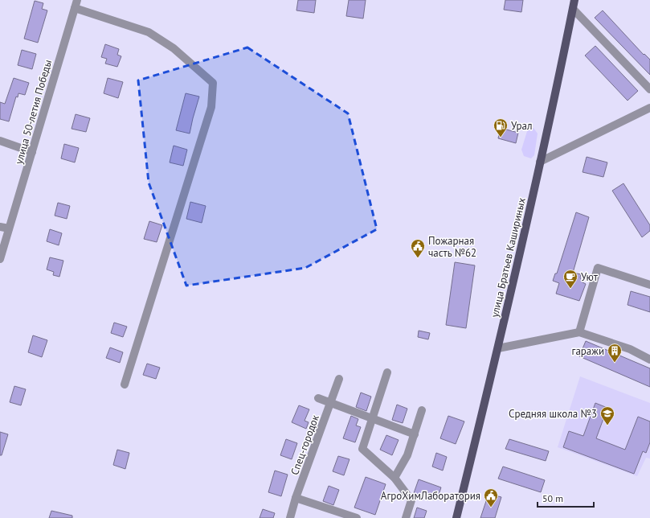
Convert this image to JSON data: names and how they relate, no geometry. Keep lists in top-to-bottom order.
{
  "streets": {
    "main road": ["улица Братьев Кашириных"],
    "street": ["улица 50-летия Победы", "Спец-городок"]
  },
  "places": {
    "fuel station": ["Урал"],
    "public building": ["Пожарная часть №62", "АгроХимЛаборатория"],
    "cafe": ["Уют"],
    "building": ["гаражи"],
    "school or university": ["Средняя школа №3"]
  },
  "scale_bar": "50 m"
}
